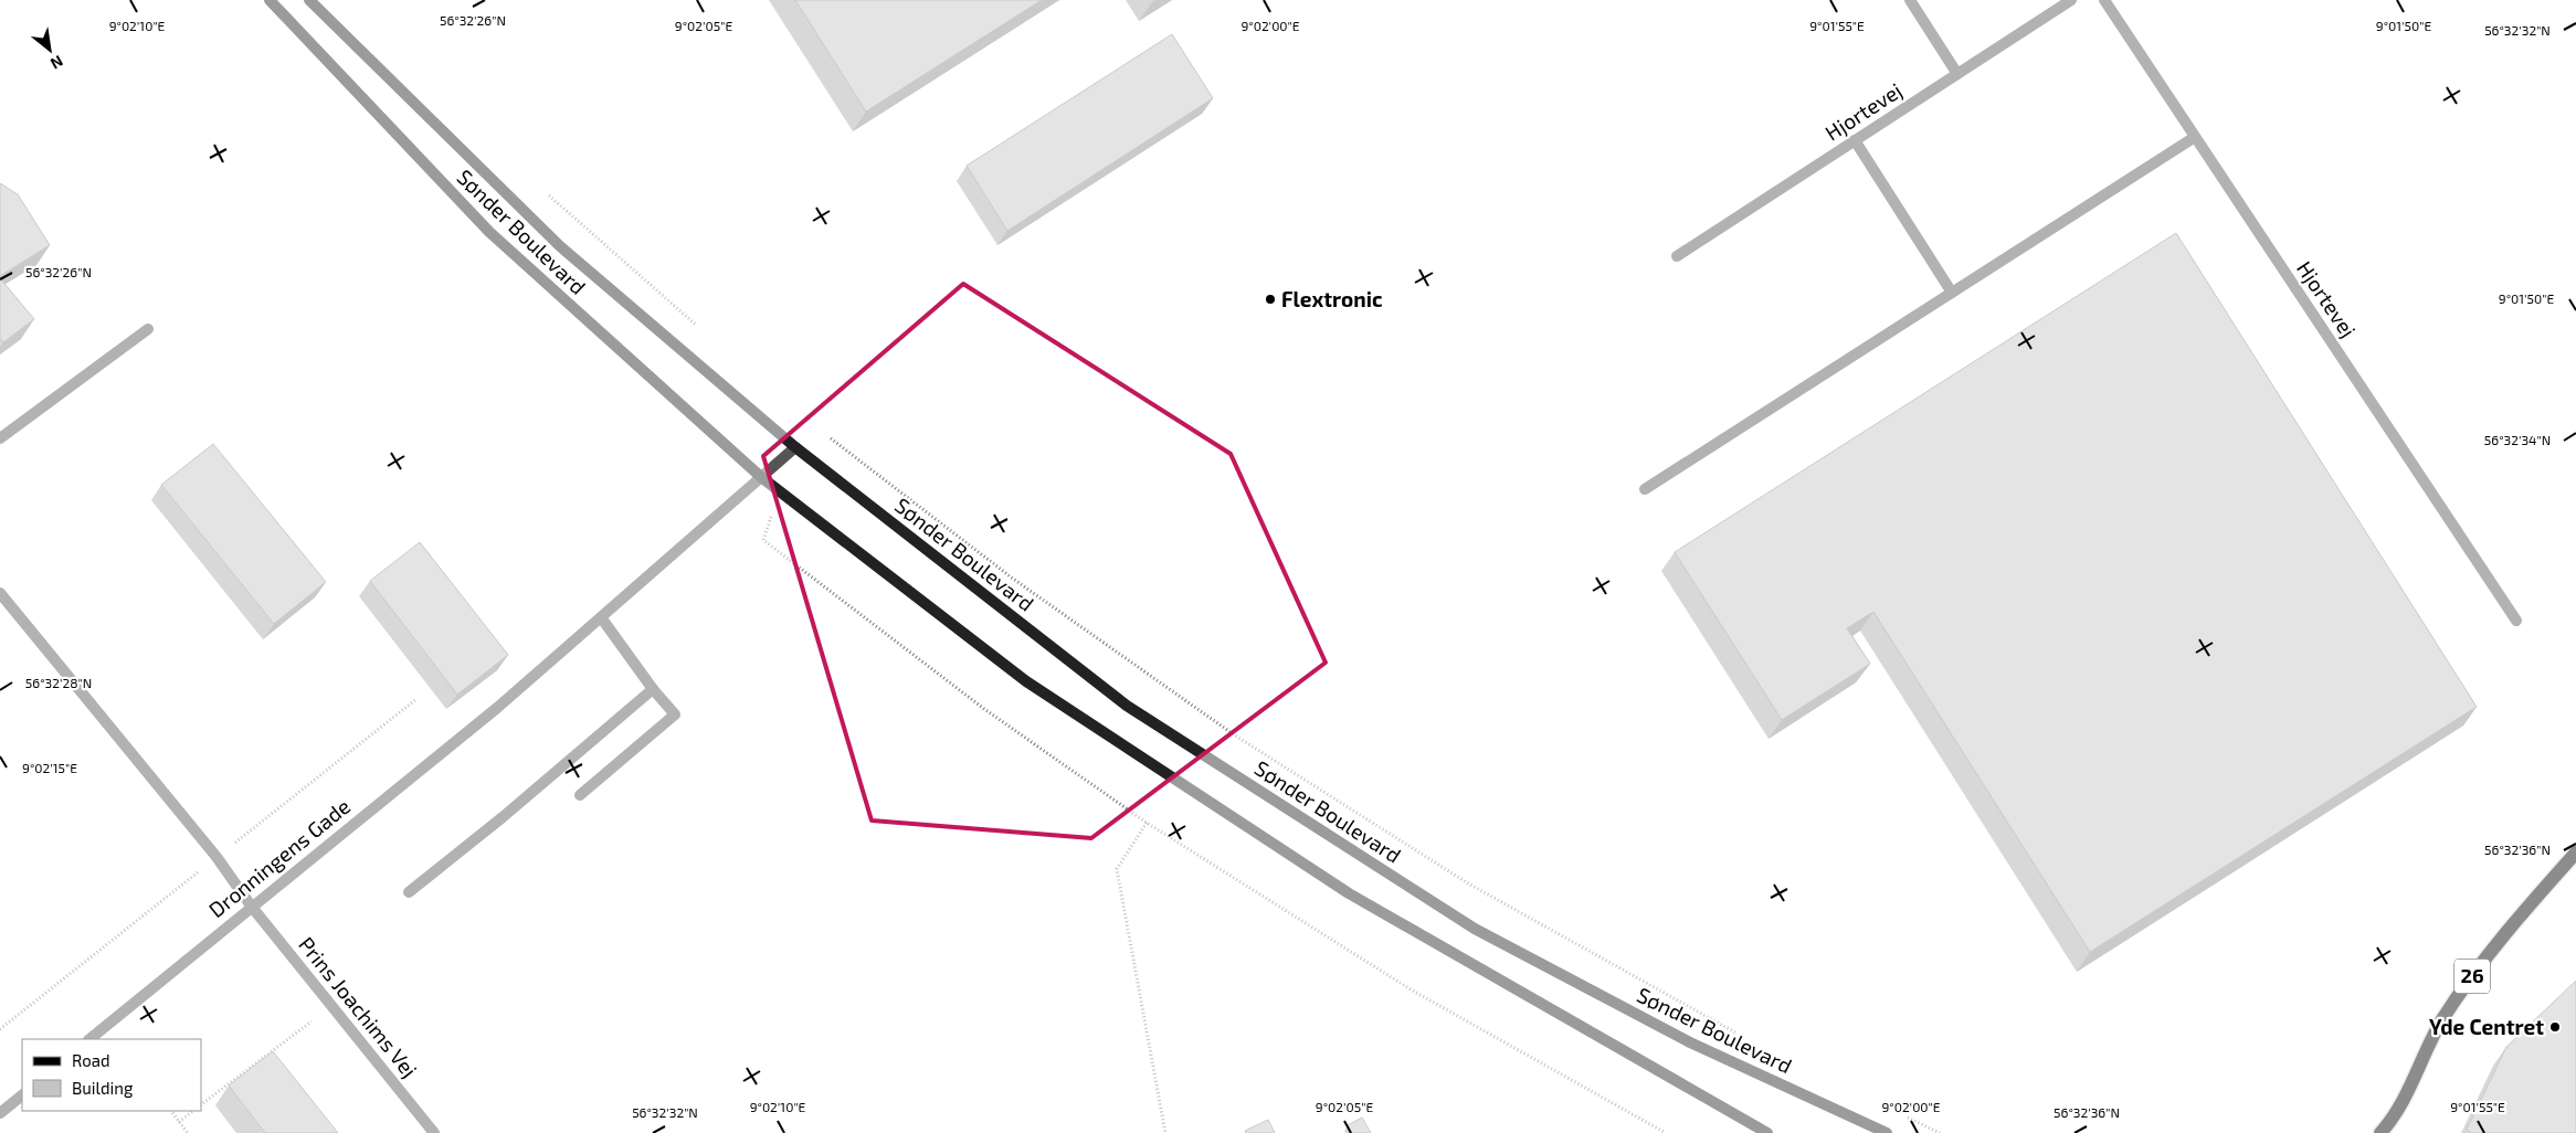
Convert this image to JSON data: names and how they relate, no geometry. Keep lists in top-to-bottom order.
{
  "streets": {
    "main road": ["Sønder Boulevard", "26"],
    "street": ["Hjortevej", "Dronningens Gade", "Prins Joachims Vej"]
  },
  "crossings": [
    ["Dronningens Gade", "Prins Joachims Vej"]
  ],
  "places": ["Flextronic", "Yde Centret"],
  "legend": ["Road", "Building"],
  "north": "bottom right",
  "coordinates": [
    "56°32'26\"N",
    "9°02'10\"E",
    "9°02'05\"E",
    "9°02'00\"E",
    "9°01'55\"E",
    "9°01'50\"E",
    "56°32'32\"N",
    "56°32'34\"N",
    "56°32'28\"N",
    "9°02'15\"E",
    "56°32'36\"N"
  ]
}
